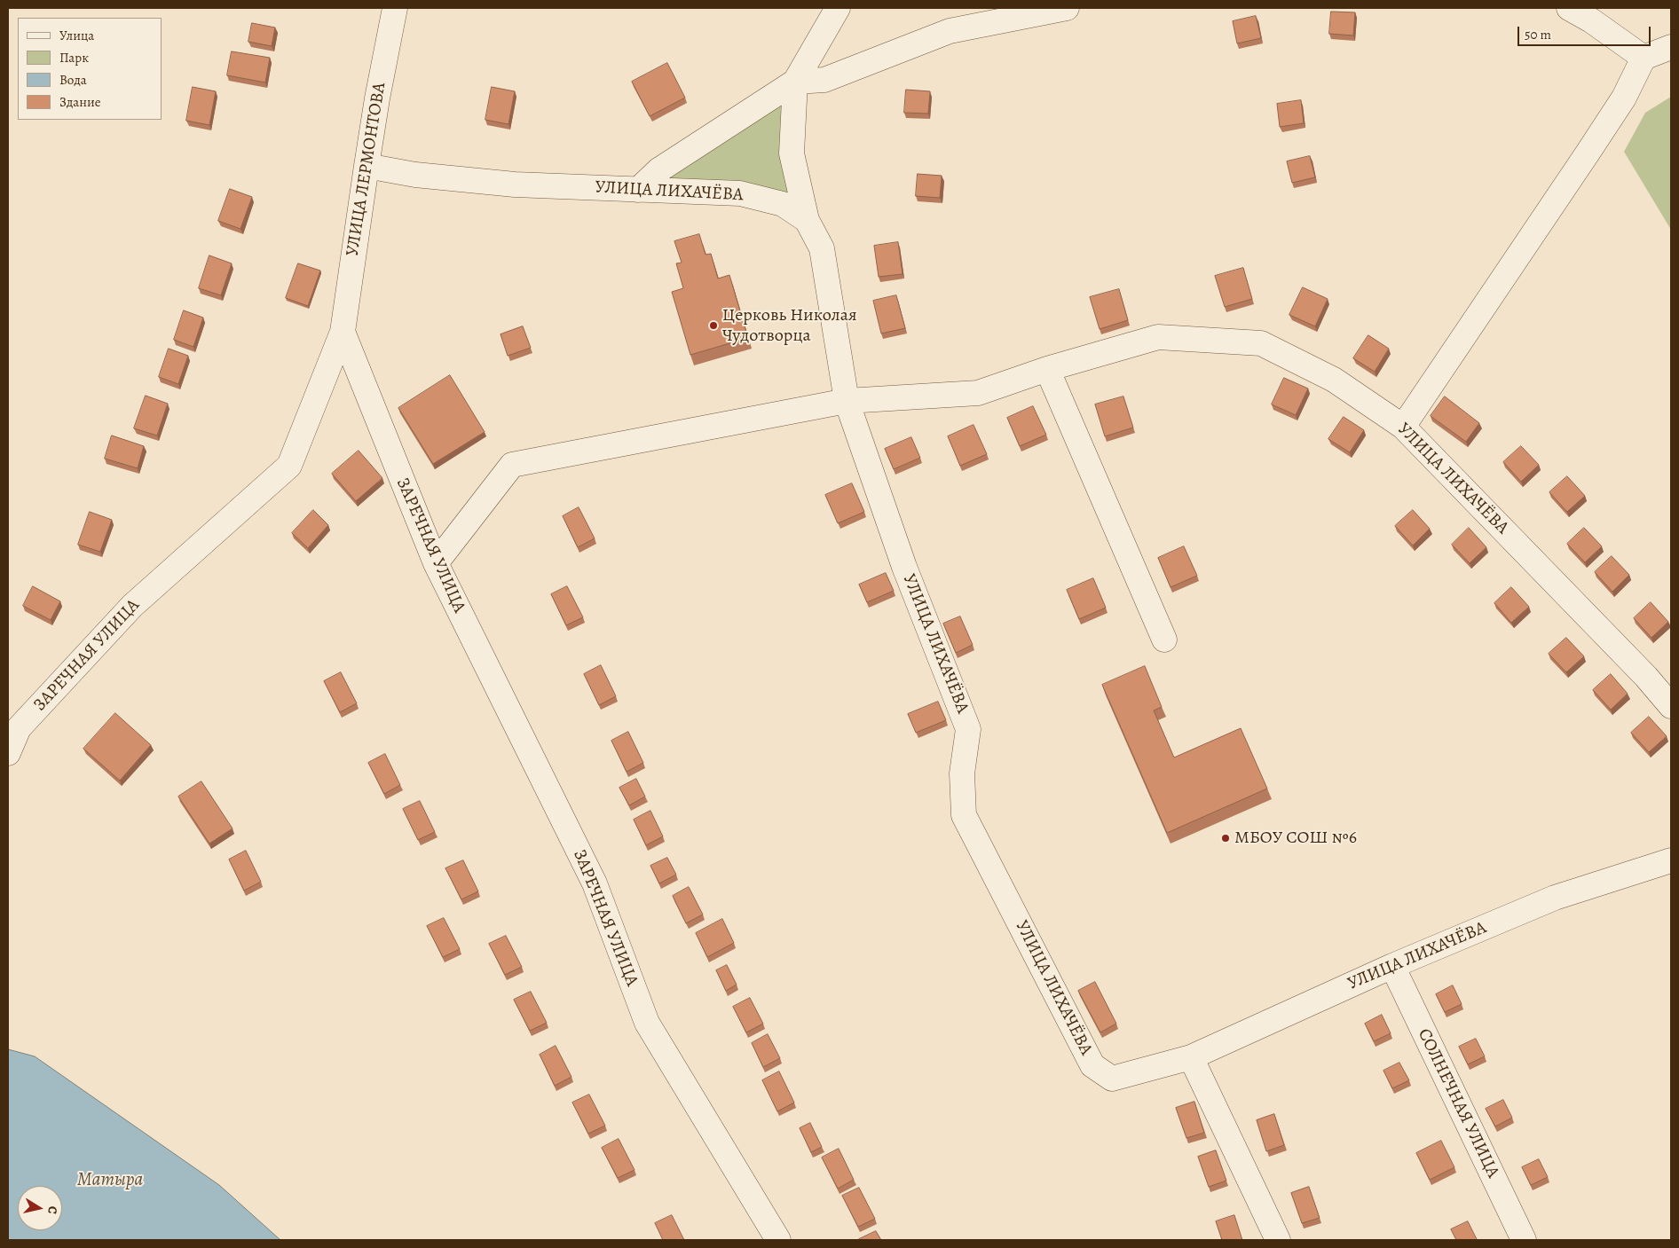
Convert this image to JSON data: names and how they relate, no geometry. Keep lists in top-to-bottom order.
{
  "streets": {
    "street": [
      "УЛИЦА ЛЕРМОНТОВА",
      "УЛИЦА ЛИХАЧЁВА",
      "ЗАРЕЧНАЯ УЛИЦА",
      "СОЛНЕЧНАЯ УЛИЦА"
    ]
  },
  "crossings": [
    ["УЛИЦА ЛЕРМОНТОВА", "УЛИЦА ЛИХАЧЁВА"],
    ["УЛИЦА ЛЕРМОНТОВА", "ЗАРЕЧНАЯ УЛИЦА"],
    ["УЛИЦА ЛИХАЧЁВА", "ЗАРЕЧНАЯ УЛИЦА"],
    ["УЛИЦА ЛИХАЧЁВА", "СОЛНЕЧНАЯ УЛИЦА"]
  ],
  "water": ["Матыра"],
  "places": ["Церковь Николая Чудотворца", "МБОУ СОШ №6"],
  "legend": [
    "Улица",
    "Парк",
    "Вода",
    "Здание"
  ],
  "scale_bar": "50 m",
  "north": "right"
}
